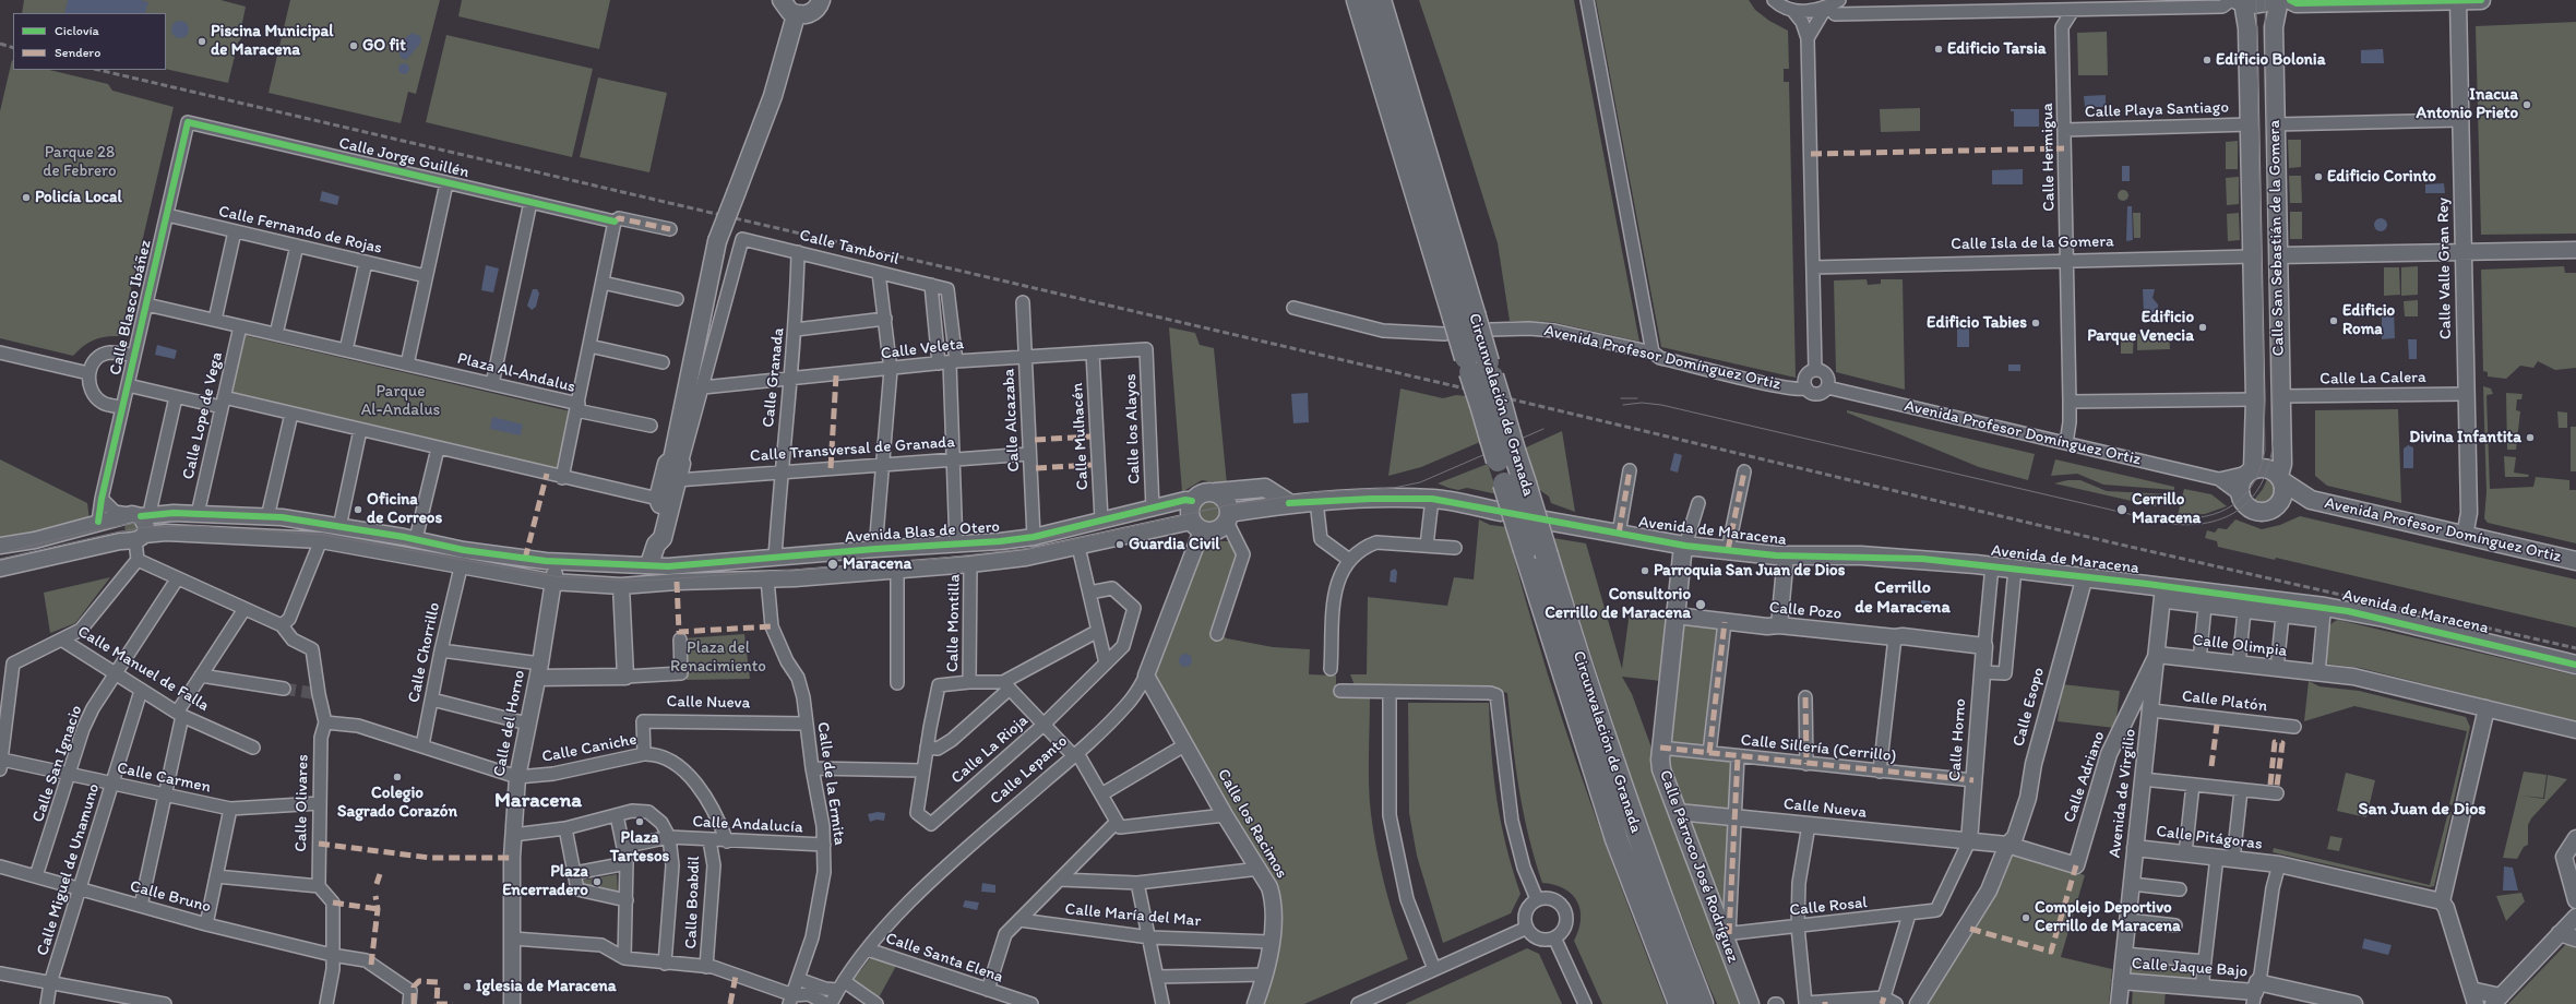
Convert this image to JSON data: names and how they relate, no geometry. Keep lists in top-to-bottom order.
{
  "streets": {
    "highway": ["Circunvalación de Granada"],
    "main road": [
      "Calle San Sebastián de la Gomera",
      "Avenida Profesor Domínguez Ortiz",
      "Avenida de Maracena",
      "Calle Párroco José Rodríguez"
    ],
    "street": [
      "Calle Playa Santiago",
      "Calle Hermigua",
      "Calle Jorge Guillén",
      "Calle Fernando de Rojas",
      "Calle Isla de la Gomera",
      "Calle Tamboril",
      "Calle Valle Gran Rey",
      "Calle Blasco Ibáñez",
      "Calle Veleta",
      "Plaza Al-Andalus",
      "Calle Granada",
      "Calle La Calera",
      "Calle Lope de Vega",
      "Calle Alcazaba",
      "Calle los Alayos",
      "Calle Mulhacén",
      "Calle Transversal de Granada",
      "Avenida Blas de Otero",
      "Calle Pozo",
      "Calle Montilla",
      "Calle Olimpia",
      "Calle Chorrillo",
      "Calle Manuel de Falla",
      "Calle Platón",
      "Calle Nueva",
      "Calle Esopo",
      "Calle del Horno",
      "Calle Horno",
      "Calle Caniche",
      "Calle Sillería (Cerrillo)",
      "Calle La Rioja",
      "Calle San Ignacio",
      "Calle Lepanto",
      "Calle Adriano",
      "Calle Carmen",
      "Calle de la Ermita",
      "Avenida de Virgilio",
      "Calle Olivares",
      "Calle los Racimos",
      "Calle Andalucía",
      "Calle Pitágoras",
      "Calle Miguel de Unamuno",
      "Calle Bruno",
      "Calle Boabdil",
      "Calle Rosal",
      "Calle María del Mar",
      "Calle Santa Elena",
      "Calle Jaque Bajo"
    ]
  },
  "crossings": [
    ["Calle Playa Santiago", "Calle Hermigua"],
    ["Calle Playa Santiago", "Calle San Sebastián de la Gomera"],
    ["Calle Hermigua", "Calle Isla de la Gomera"],
    ["Calle Hermigua", "Avenida Profesor Domínguez Ortiz"],
    ["Calle Jorge Guillén", "Calle Blasco Ibáñez"],
    ["Calle Fernando de Rojas", "Calle Blasco Ibáñez"],
    ["Calle San Sebastián de la Gomera", "Calle Isla de la Gomera"],
    ["Calle San Sebastián de la Gomera", "Avenida Profesor Domínguez Ortiz"],
    ["Calle San Sebastián de la Gomera", "Calle La Calera"],
    ["Calle Tamboril", "Calle Veleta"],
    ["Calle Tamboril", "Calle Granada"],
    ["Calle Valle Gran Rey", "Avenida Profesor Domínguez Ortiz"],
    ["Calle Valle Gran Rey", "Calle La Calera"],
    ["Calle Blasco Ibáñez", "Plaza Al-Andalus"],
    ["Calle Blasco Ibáñez", "Avenida Blas de Otero"],
    ["Calle Veleta", "Calle Granada"],
    ["Calle Veleta", "Calle Alcazaba"],
    ["Calle Veleta", "Calle los Alayos"],
    ["Calle Veleta", "Calle Mulhacén"],
    ["Plaza Al-Andalus", "Calle Lope de Vega"],
    ["Calle Granada", "Calle Transversal de Granada"],
    ["Calle Granada", "Avenida Blas de Otero"],
    ["Calle Lope de Vega", "Avenida Blas de Otero"],
    ["Calle Alcazaba", "Calle Transversal de Granada"],
    ["Calle Alcazaba", "Avenida Blas de Otero"],
    ["Calle los Alayos", "Avenida Blas de Otero"],
    ["Calle Mulhacén", "Avenida Blas de Otero"],
    ["Avenida de Maracena", "Calle Olimpia"],
    ["Avenida de Maracena", "Calle Esopo"],
    ["Avenida de Maracena", "Calle Horno"],
    ["Avenida de Maracena", "Avenida de Virgilio"],
    ["Avenida de Maracena", "Calle Párroco José Rodríguez"],
    ["Avenida Blas de Otero", "Calle Montilla"],
    ["Avenida Blas de Otero", "Calle Chorrillo"],
    ["Avenida Blas de Otero", "Calle del Horno"],
    ["Avenida Blas de Otero", "Calle Lepanto"],
    ["Avenida Blas de Otero", "Calle de la Ermita"],
    ["Calle Pozo", "Calle Horno"],
    ["Calle Pozo", "Calle Párroco José Rodríguez"],
    ["Calle Olimpia", "Calle Adriano"],
    ["Calle Olimpia", "Avenida de Virgilio"],
    ["Calle Manuel de Falla", "Calle San Ignacio"],
    ["Calle Manuel de Falla", "Calle Miguel de Unamuno"],
    ["Calle Platón", "Avenida de Virgilio"],
    ["Calle Nueva", "Calle Horno"],
    ["Calle Nueva", "Calle Caniche"],
    ["Calle Nueva", "Calle de la Ermita"],
    ["Calle Nueva", "Calle Párroco José Rodríguez"],
    ["Calle Esopo", "Calle Adriano"],
    ["Calle del Horno", "Calle Caniche"],
    ["Calle Horno", "Calle Sillería (Cerrillo)"],
    ["Calle Horno", "Calle Rosal"],
    ["Calle Caniche", "Calle Andalucía"],
    ["Calle Sillería (Cerrillo)", "Calle Párroco José Rodríguez"],
    ["Calle San Ignacio", "Calle Carmen"],
    ["Calle San Ignacio", "Calle Bruno"],
    ["Calle Lepanto", "Calle los Racimos"],
    ["Calle Lepanto", "Calle Santa Elena"],
    ["Calle Adriano", "Avenida de Virgilio"],
    ["Calle Carmen", "Calle Olivares"],
    ["Calle Carmen", "Calle Miguel de Unamuno"],
    ["Calle de la Ermita", "Calle Andalucía"],
    ["Avenida de Virgilio", "Calle Pitágoras"],
    ["Avenida de Virgilio", "Calle Jaque Bajo"],
    ["Calle los Racimos", "Calle María del Mar"],
    ["Calle Andalucía", "Calle Boabdil"],
    ["Calle Párroco José Rodríguez", "Calle Rosal"],
    ["Calle Miguel de Unamuno", "Calle Bruno"]
  ],
  "districts": ["Cerrillo de Maracena", "Maracena", "San Juan de Dios"],
  "parks": ["Parque 28 de Febrero", "Parque Al-Andalus", "Plaza del Renacimiento"],
  "places": [
    "Piscina Municipal de Maracena",
    "GO fit",
    "Edificio Tarsia",
    "Edificio Bolonia",
    "Inacua Antonio Prieto",
    "Edificio Corinto",
    "Policía Local",
    "Edificio Roma",
    "Edificio Tabies",
    "Edificio Parque Venecia",
    "Divina Infantita",
    "Oficina de Correos",
    "Cerrillo Maracena",
    "Guardia Civil",
    "Maracena",
    "Parroquia San Juan de Dios",
    "Consultorio Cerrillo de Maracena",
    "Colegio Sagrado Corazón",
    "Plaza Tartesos",
    "Plaza Encerradero",
    "Complejo Deportivo Cerrillo de Maracena",
    "Iglesia de Maracena"
  ],
  "legend": ["Ciclovía", "Sendero"]
}
